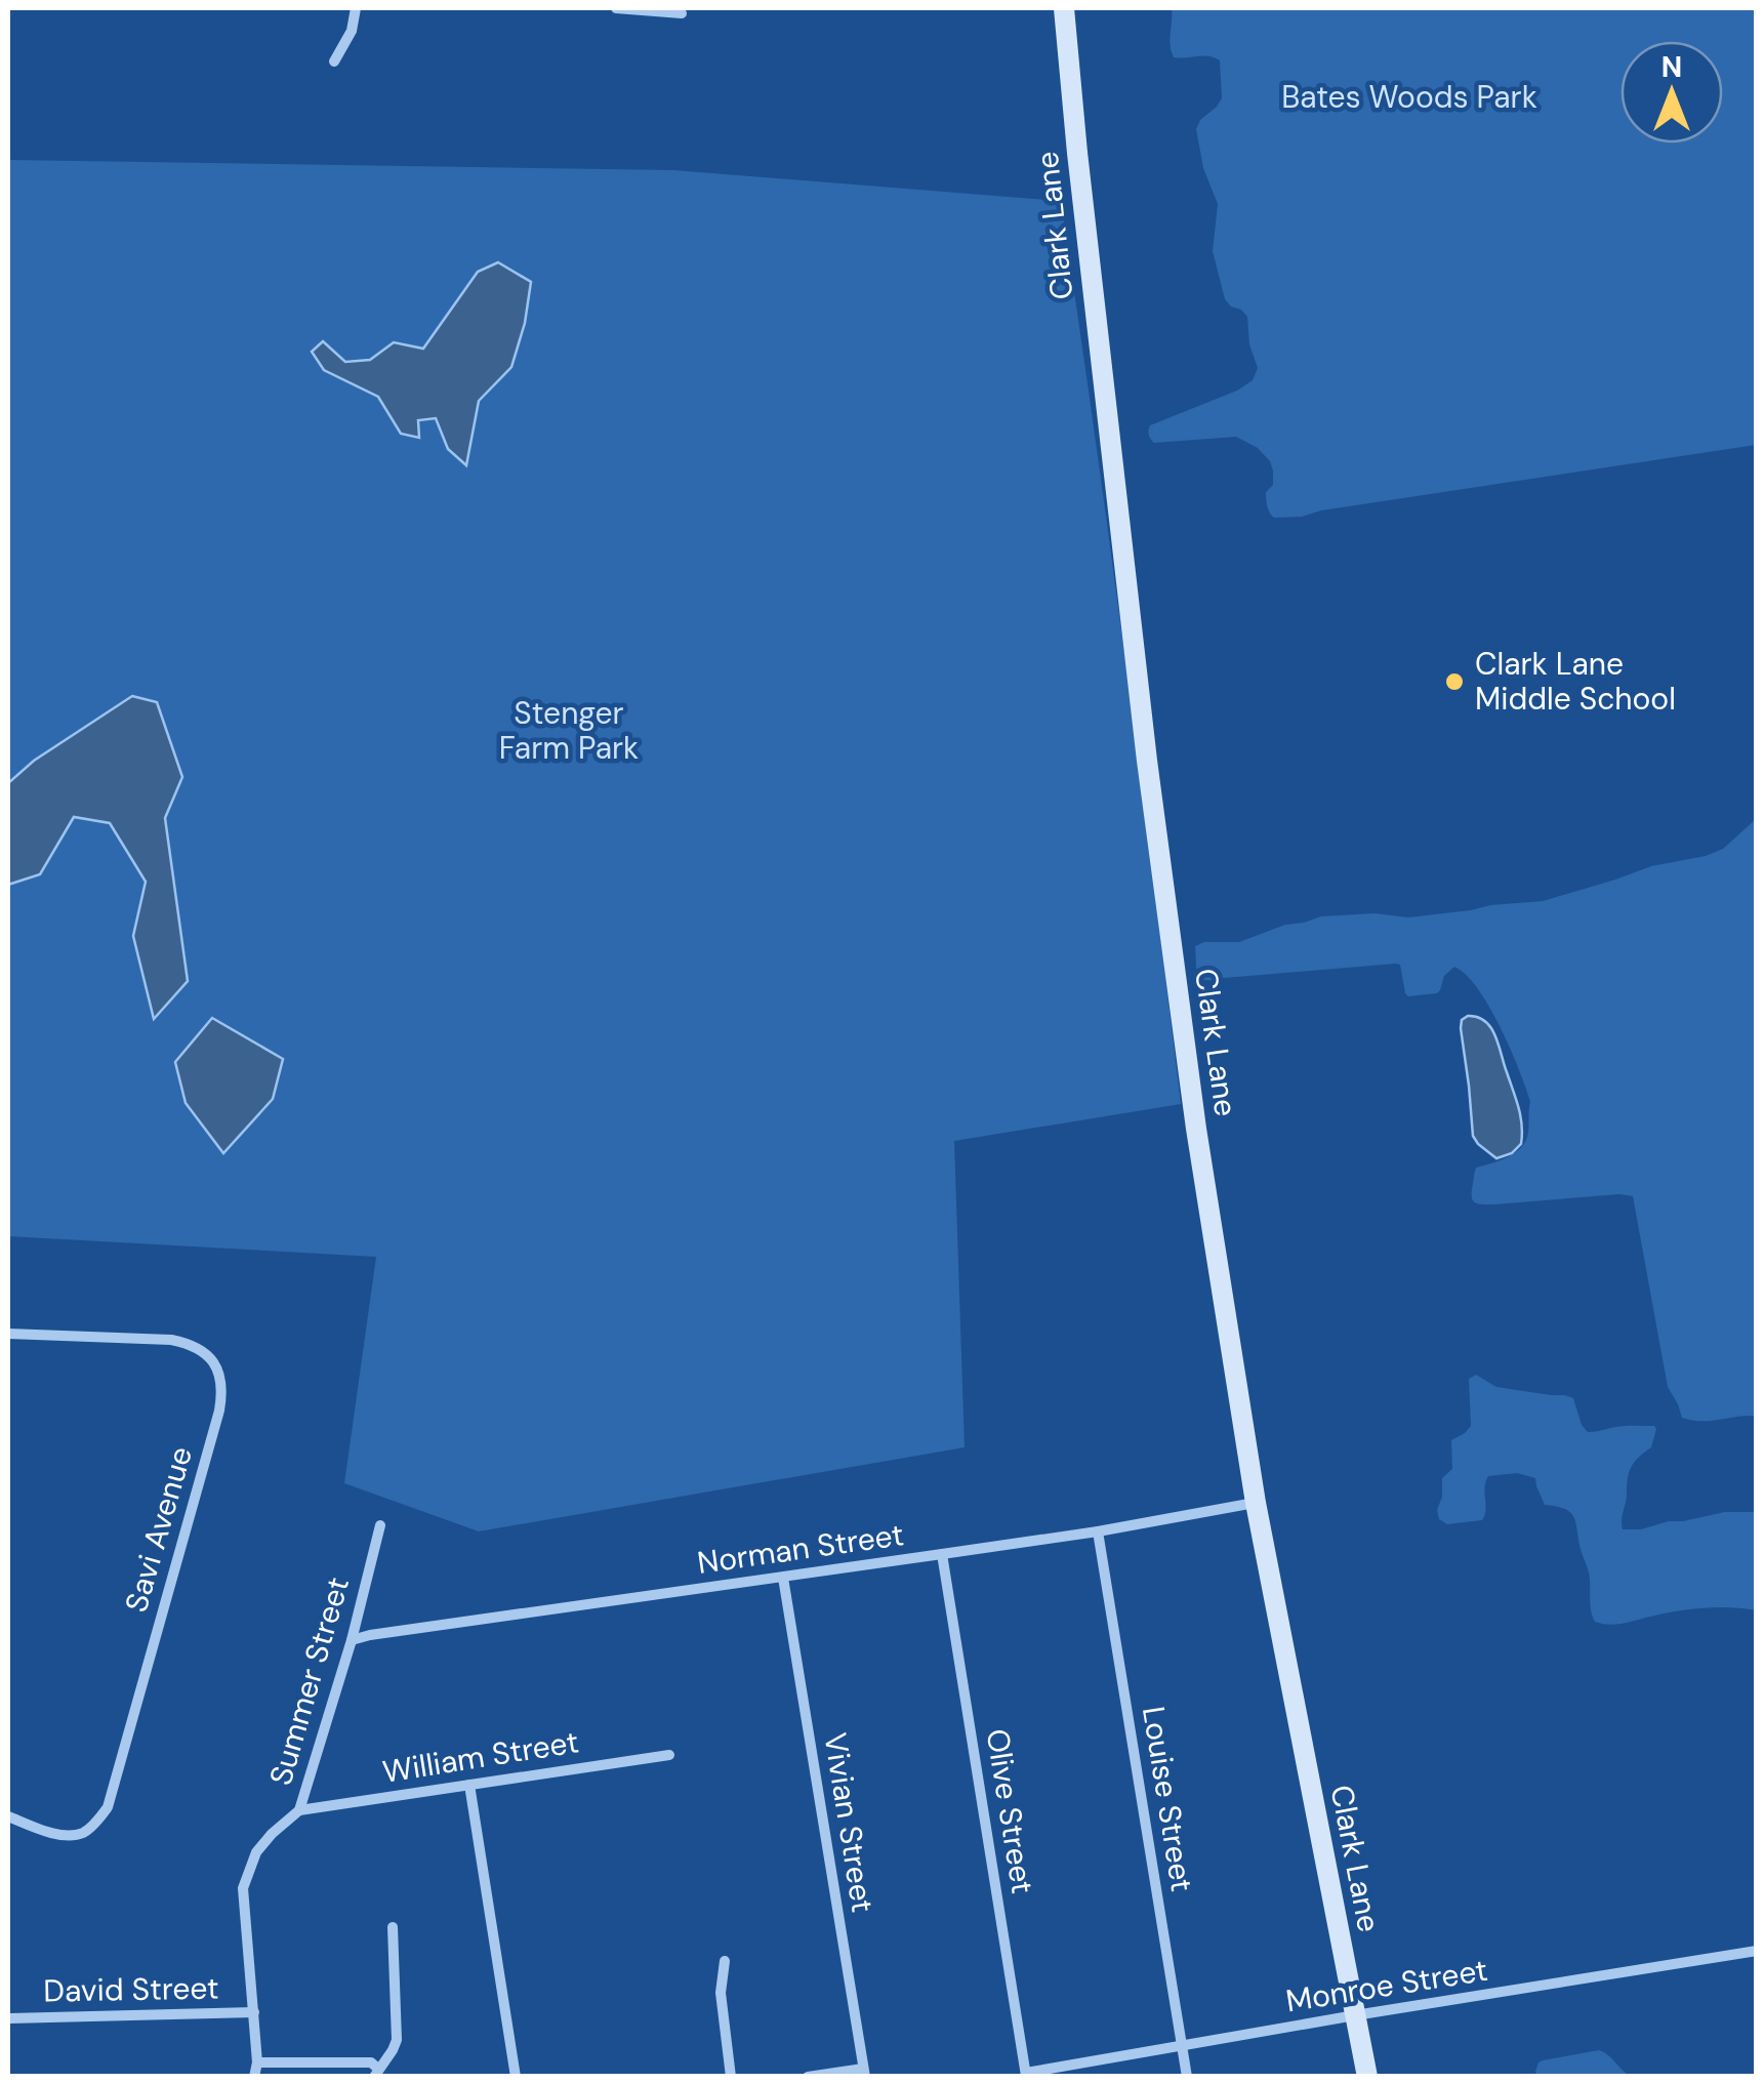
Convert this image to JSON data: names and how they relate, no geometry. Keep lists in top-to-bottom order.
{
  "streets": {
    "main road": ["Clark Lane"],
    "street": [
      "Savi Avenue",
      "Norman Street",
      "Summer Street",
      "William Street",
      "Louise Street",
      "Olive Street",
      "Vivian Street",
      "Monroe Street",
      "David Street"
    ]
  },
  "crossings": [
    ["Clark Lane", "Norman Street"],
    ["Clark Lane", "Monroe Street"],
    ["Norman Street", "Summer Street"],
    ["Norman Street", "Louise Street"],
    ["Norman Street", "Olive Street"],
    ["Norman Street", "Vivian Street"],
    ["Summer Street", "William Street"],
    ["Summer Street", "David Street"],
    ["Louise Street", "Monroe Street"],
    ["Olive Street", "Monroe Street"]
  ],
  "parks": ["Bates Woods Park", "Stenger Farm Park"],
  "places": ["Clark Lane Middle School"],
  "north": "top"
}
